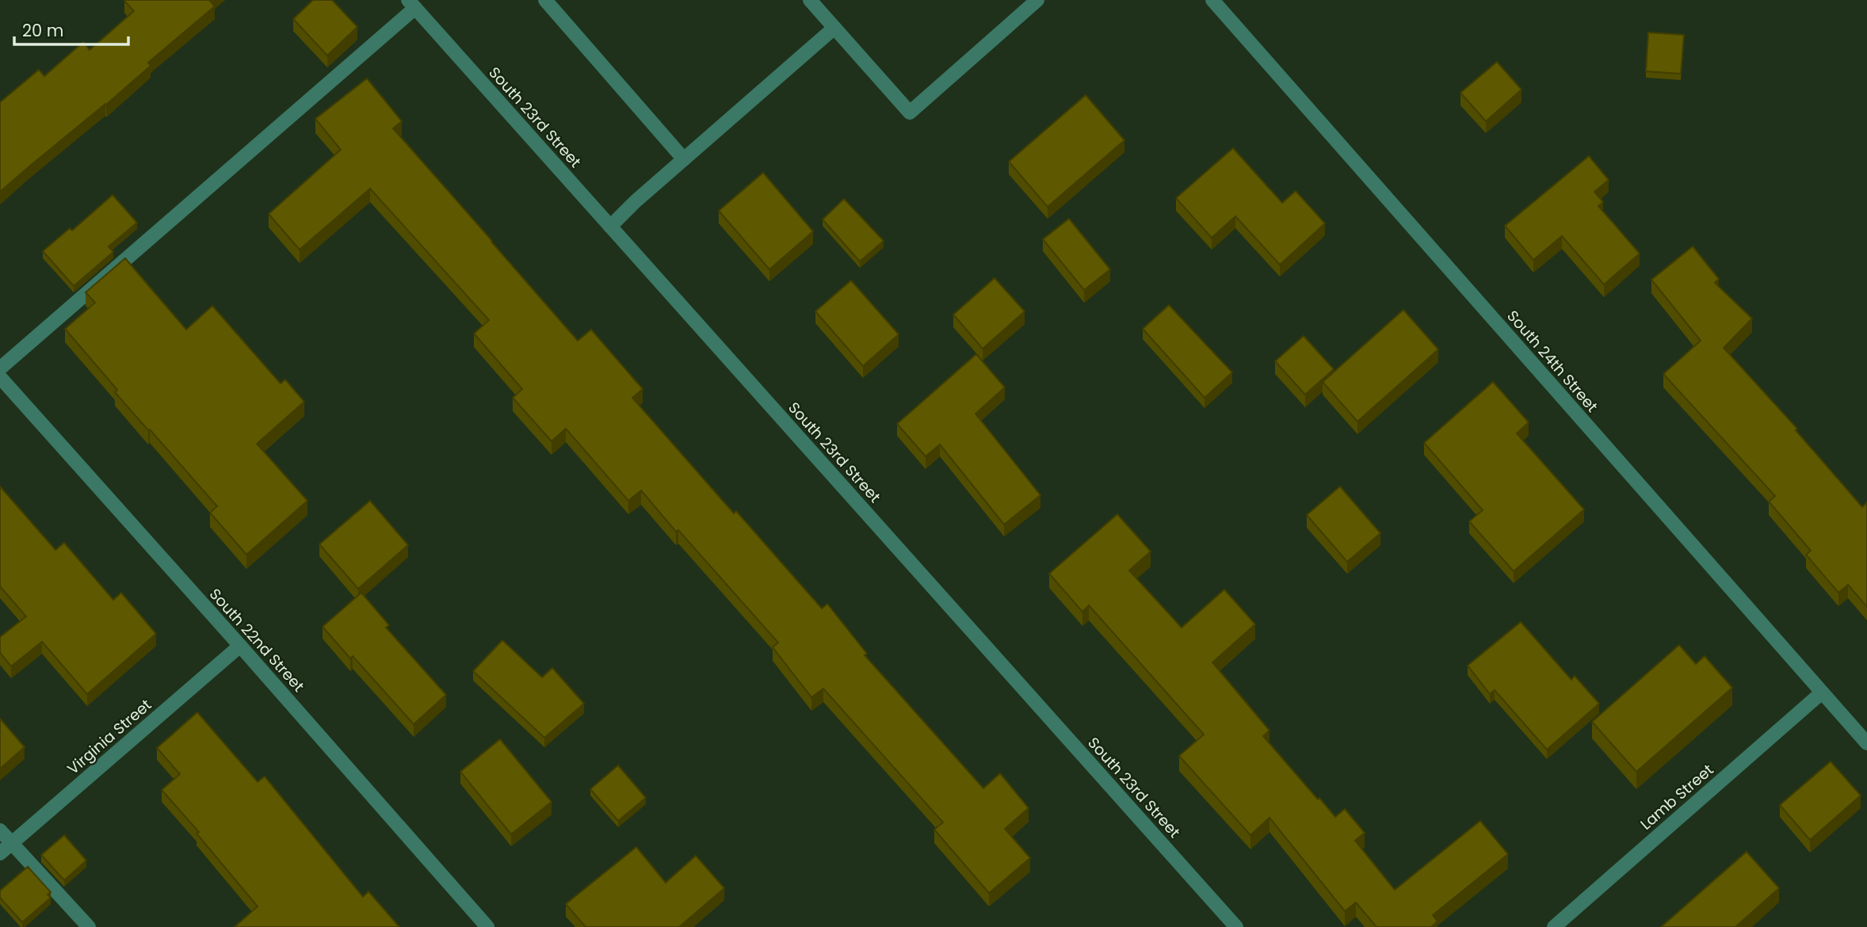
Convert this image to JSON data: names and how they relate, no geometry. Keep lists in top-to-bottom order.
{
  "streets": {
    "street": [
      "South 23rd Street",
      "South 24th Street",
      "South 22nd Street",
      "Virginia Street",
      "Lamb Street"
    ]
  },
  "crossings": [
    ["South 24th Street", "Lamb Street"],
    ["South 22nd Street", "Virginia Street"]
  ],
  "scale_bar": "20 m"
}
